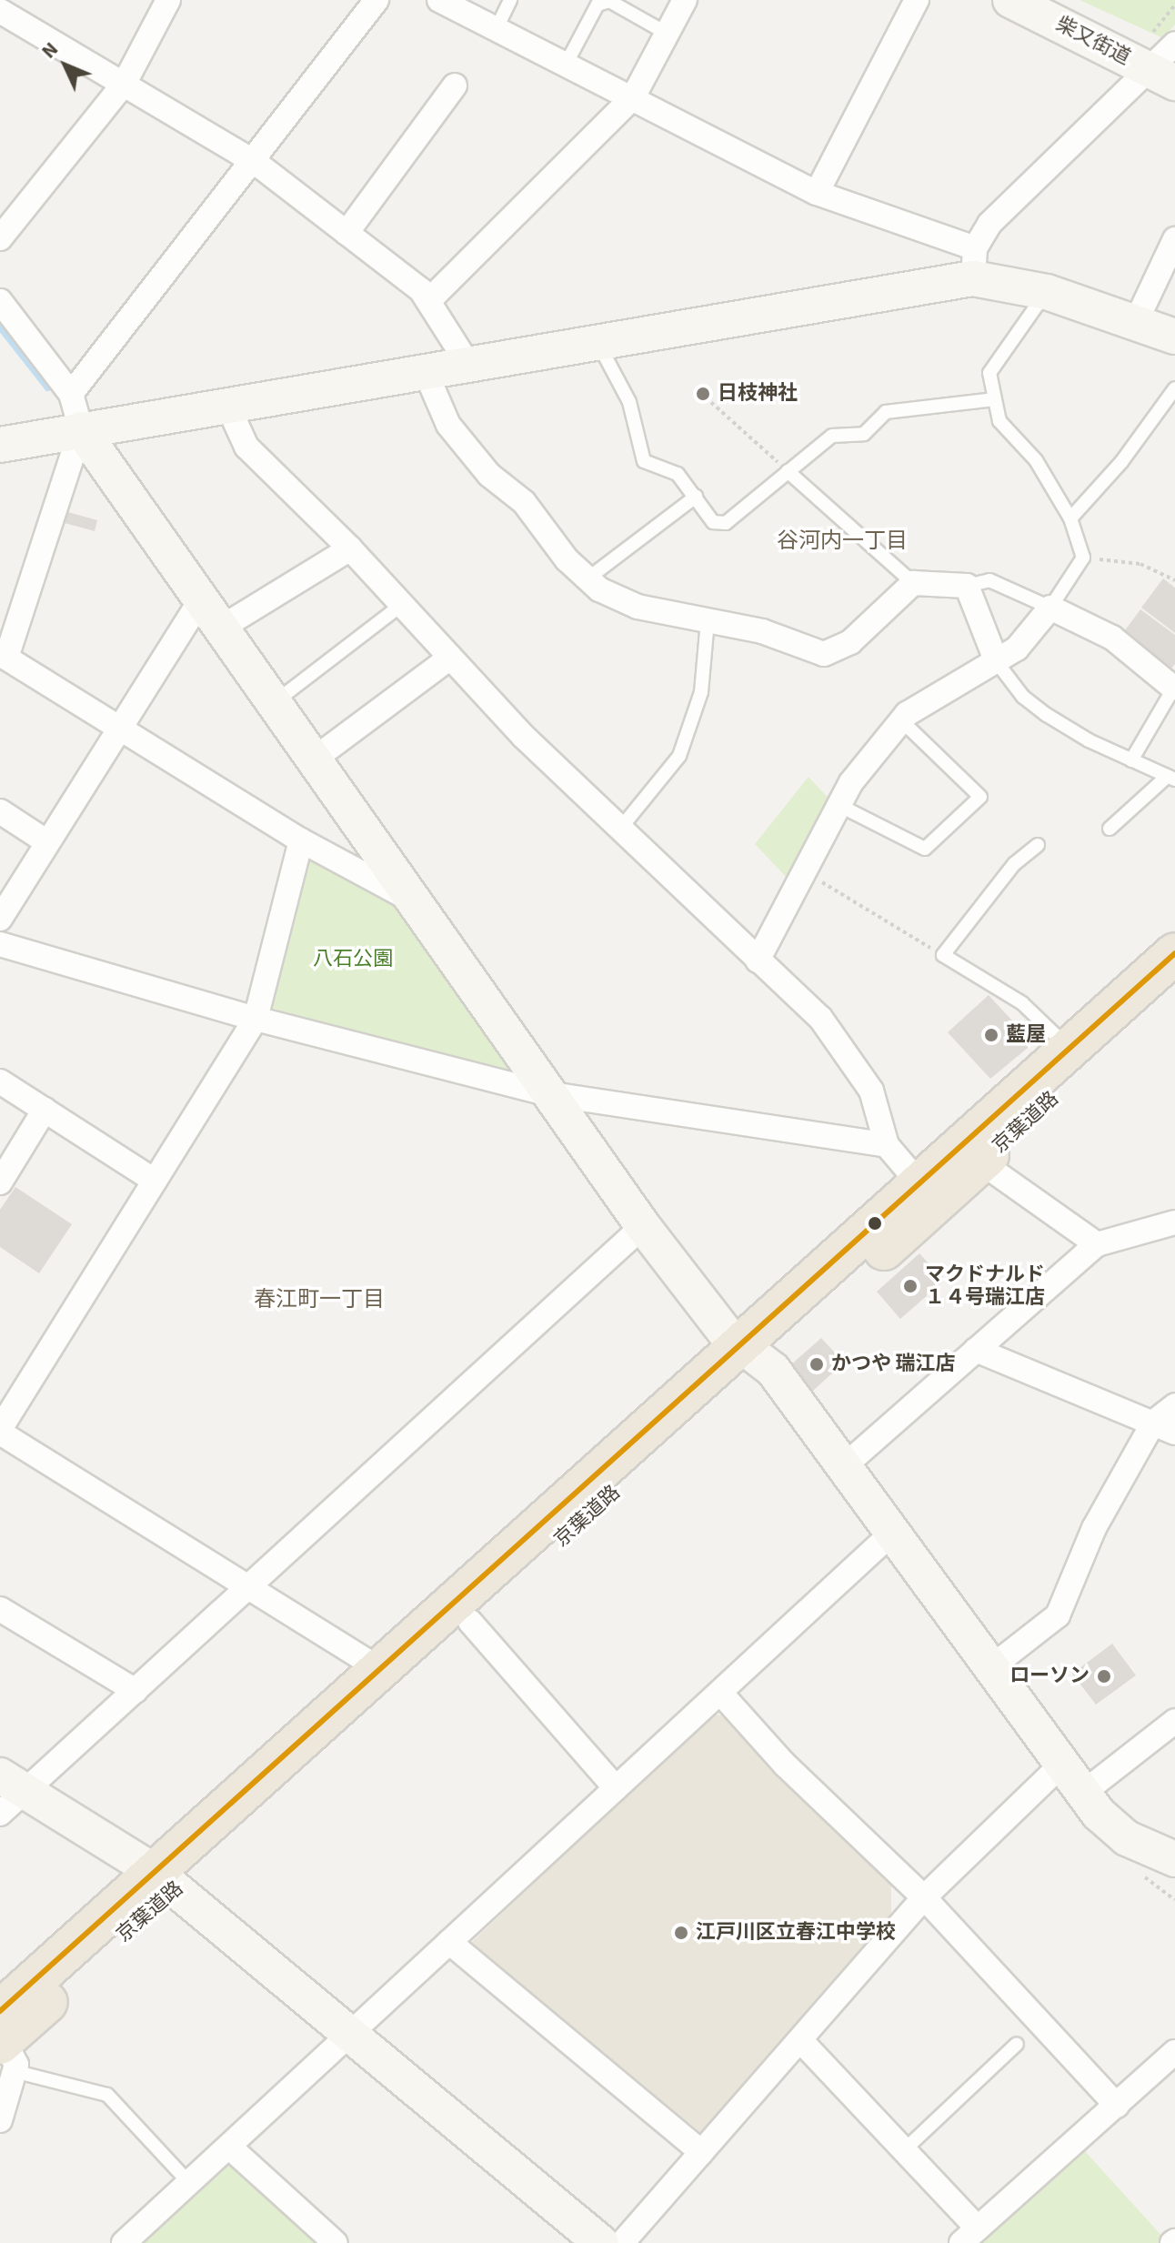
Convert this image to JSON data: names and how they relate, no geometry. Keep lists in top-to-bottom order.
{
  "streets": {
    "highway": ["京葉道路"],
    "street": ["柴又街道"]
  },
  "districts": ["谷河内一丁目", "春江町一丁目"],
  "parks": ["八石公園"],
  "places": [
    "日枝神社",
    "藍屋",
    "マクドナルド １４号瑞江店",
    "かつや 瑞江店",
    "ローソン",
    "江戸川区立春江中学校"
  ],
  "north": "top left"
}
